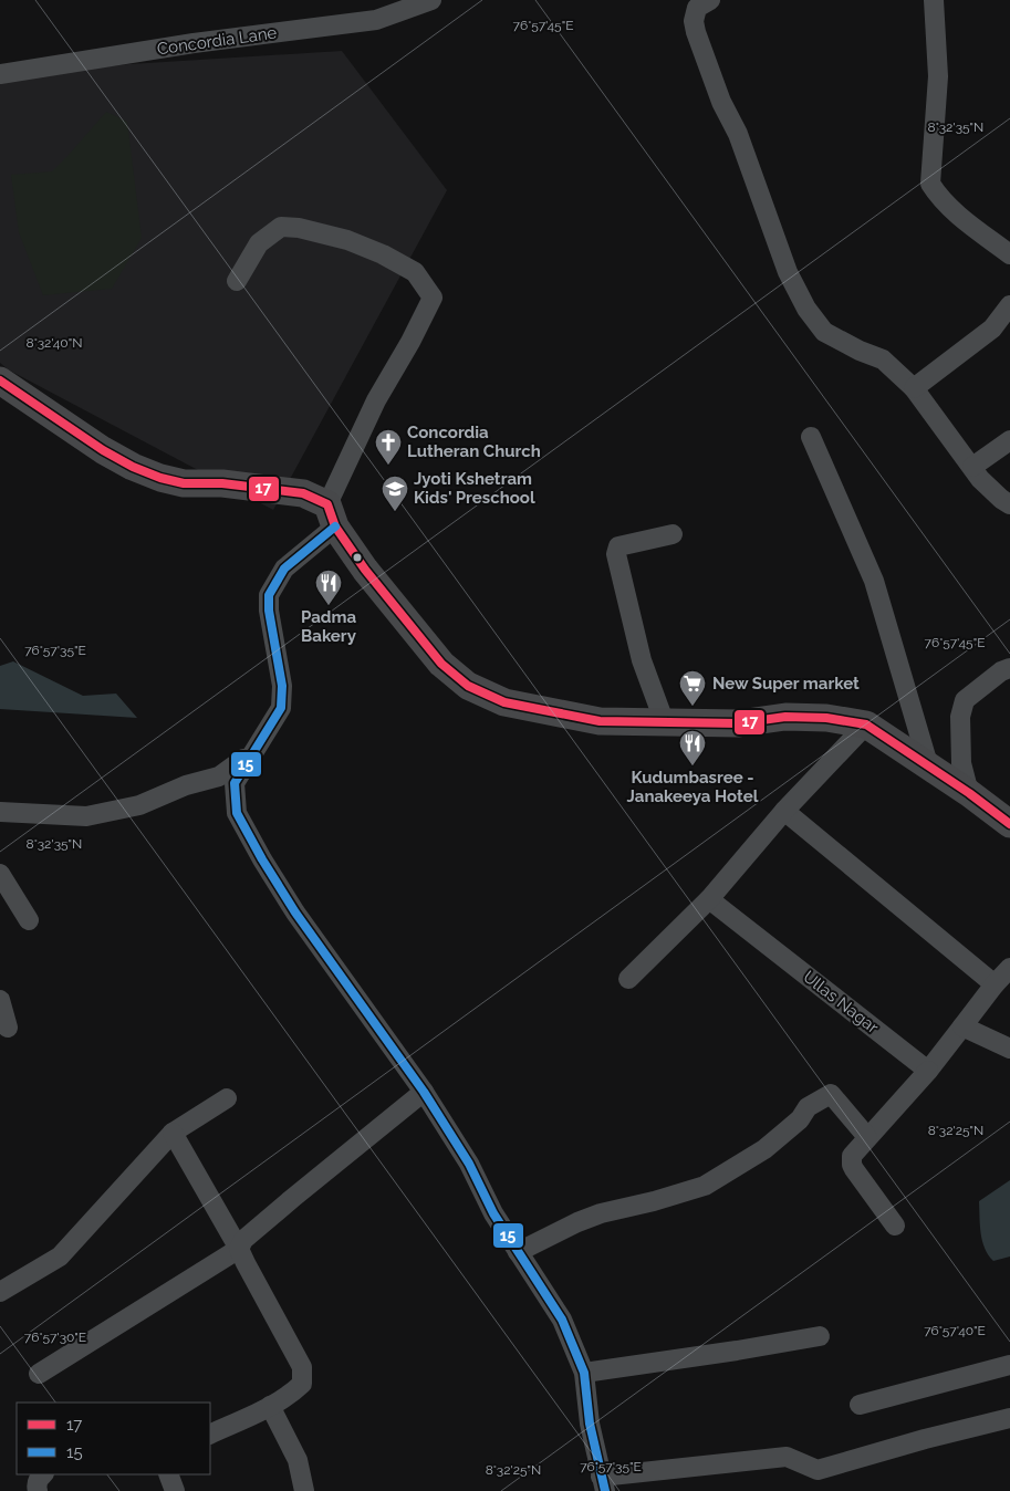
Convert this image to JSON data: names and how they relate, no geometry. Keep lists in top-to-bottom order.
{
  "streets": {
    "street": ["Concordia Lane", "Ullas Nagar"]
  },
  "places": {
    "church": ["Concordia Lutheran Church"],
    "school or university": ["Jyoti Kshetram Kids' Preschool"],
    "restaurant": ["Padma Bakery", "Kudumbasree - Janakeeya Hotel"],
    "supermarket": ["New Super market"]
  },
  "lines": ["transit line 17", "transit line 15"],
  "legend": ["17", "15"],
  "coordinates": [
    "76°57'45\"E",
    "8°32'35\"N",
    "8°32'40\"N",
    "76°57'35\"E",
    "8°32'25\"N",
    "76°57'40\"E",
    "76°57'30\"E"
  ]
}
